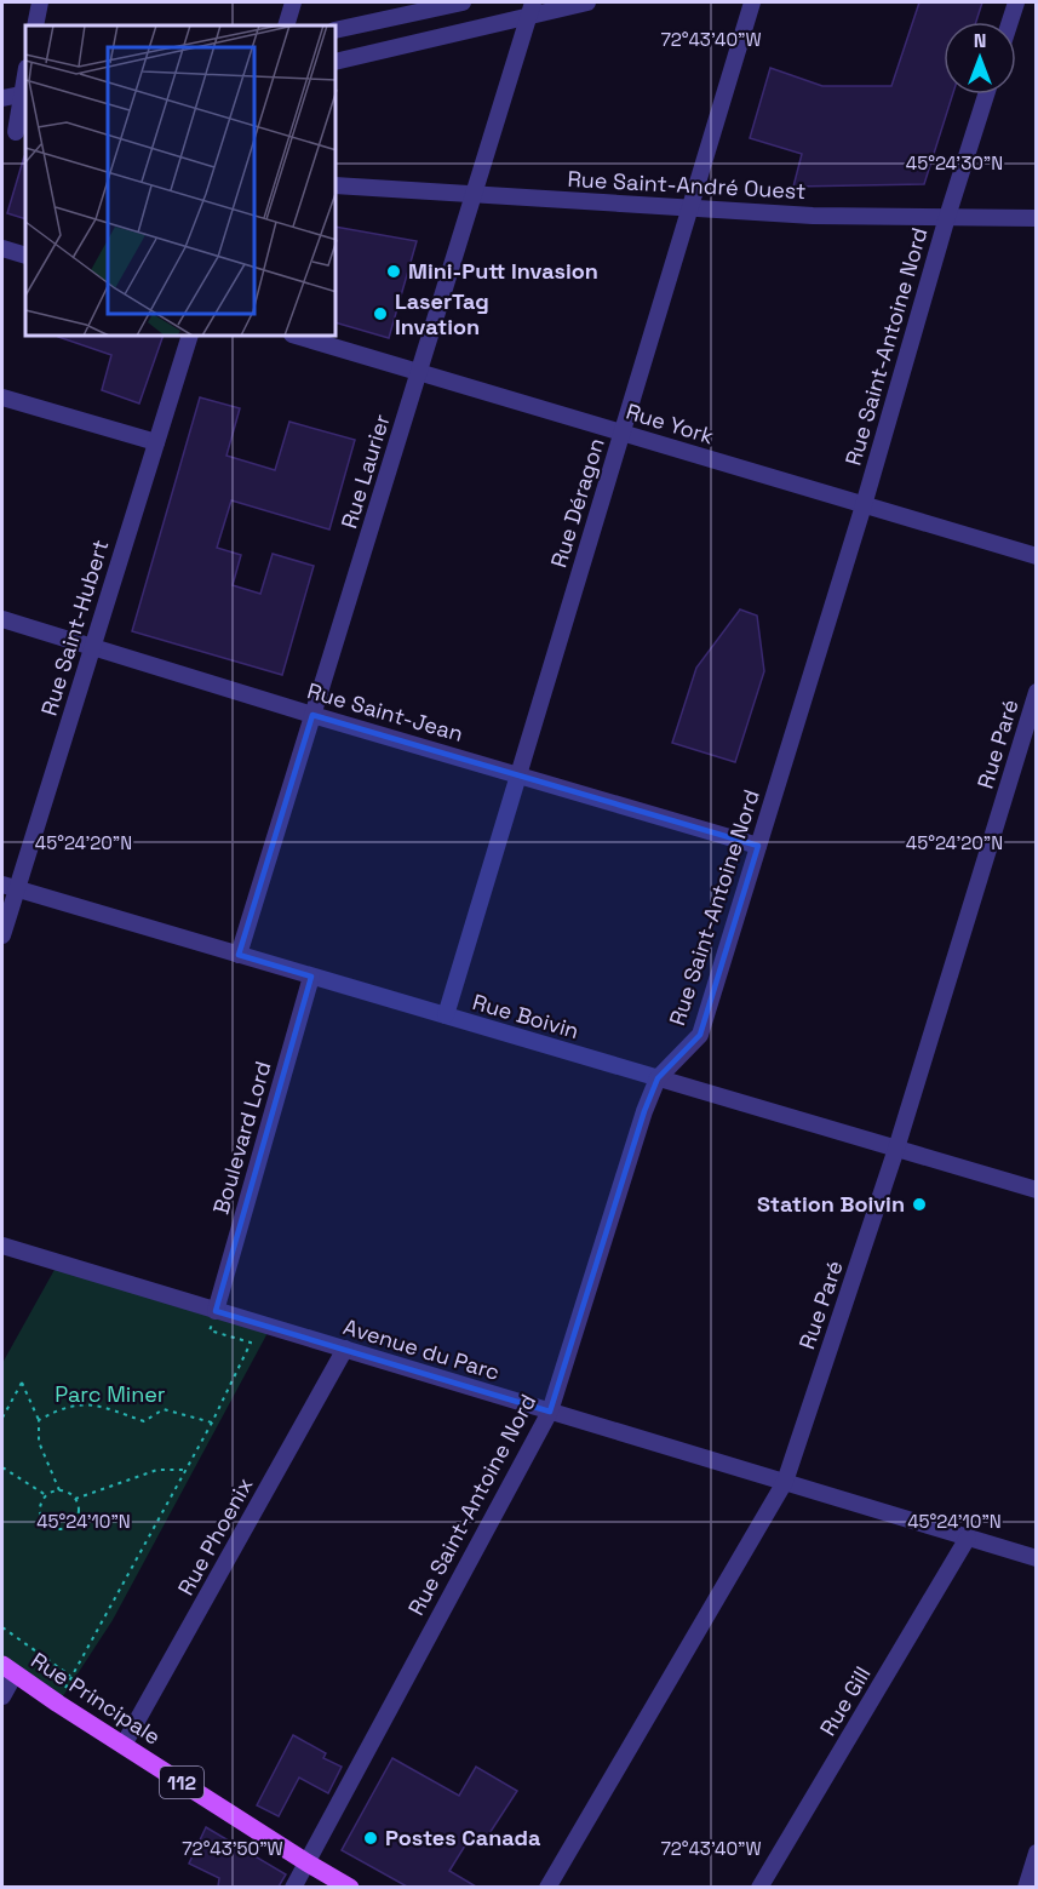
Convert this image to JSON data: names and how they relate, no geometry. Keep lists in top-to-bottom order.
{
  "streets": {
    "main road": ["Rue Principale", "112"],
    "street": [
      "Rue Saint-André Ouest",
      "Rue Saint-Antoine Nord",
      "Rue York",
      "Rue Laurier",
      "Rue Déragon",
      "Rue Saint-Hubert",
      "Rue Saint-Jean",
      "Rue Paré",
      "Rue Boivin",
      "Boulevard Lord",
      "Avenue du Parc",
      "Rue Phoenix",
      "Rue Gill"
    ]
  },
  "crossings": [
    ["Rue Saint-André Ouest", "Rue Saint-Antoine Nord"],
    ["Rue Saint-André Ouest", "Rue Laurier"],
    ["Rue Saint-André Ouest", "Rue Déragon"],
    ["Rue Saint-Antoine Nord", "Rue York"],
    ["Rue Saint-Antoine Nord", "Rue Saint-Jean"],
    ["Rue Saint-Antoine Nord", "Rue Boivin"],
    ["Rue Saint-Antoine Nord", "Avenue du Parc"],
    ["Rue Saint-Antoine Nord", "Rue Principale"],
    ["Rue York", "Rue Laurier"],
    ["Rue York", "Rue Déragon"],
    ["Rue Laurier", "Rue Saint-Jean"],
    ["Rue Laurier", "Rue Boivin"],
    ["Rue Déragon", "Rue Saint-Jean"],
    ["Rue Déragon", "Rue Boivin"],
    ["Rue Saint-Hubert", "Rue Saint-Jean"],
    ["Rue Saint-Hubert", "Rue Boivin"],
    ["Rue Paré", "Rue Boivin"],
    ["Rue Paré", "Avenue du Parc"],
    ["Rue Boivin", "Boulevard Lord"],
    ["Boulevard Lord", "Avenue du Parc"],
    ["Avenue du Parc", "Rue Phoenix"],
    ["Avenue du Parc", "Rue Gill"],
    ["Rue Phoenix", "Rue Principale"]
  ],
  "parks": ["Parc Miner"],
  "places": [
    "Mini-Putt Invasion",
    "LaserTag Invation",
    "Station Boivin",
    "Postes Canada"
  ],
  "north": "top",
  "coordinates": [
    "72°43'40\"W",
    "45°24'30\"N",
    "45°24'20\"N",
    "45°24'10\"N",
    "72°43'50\"W"
  ]
}
